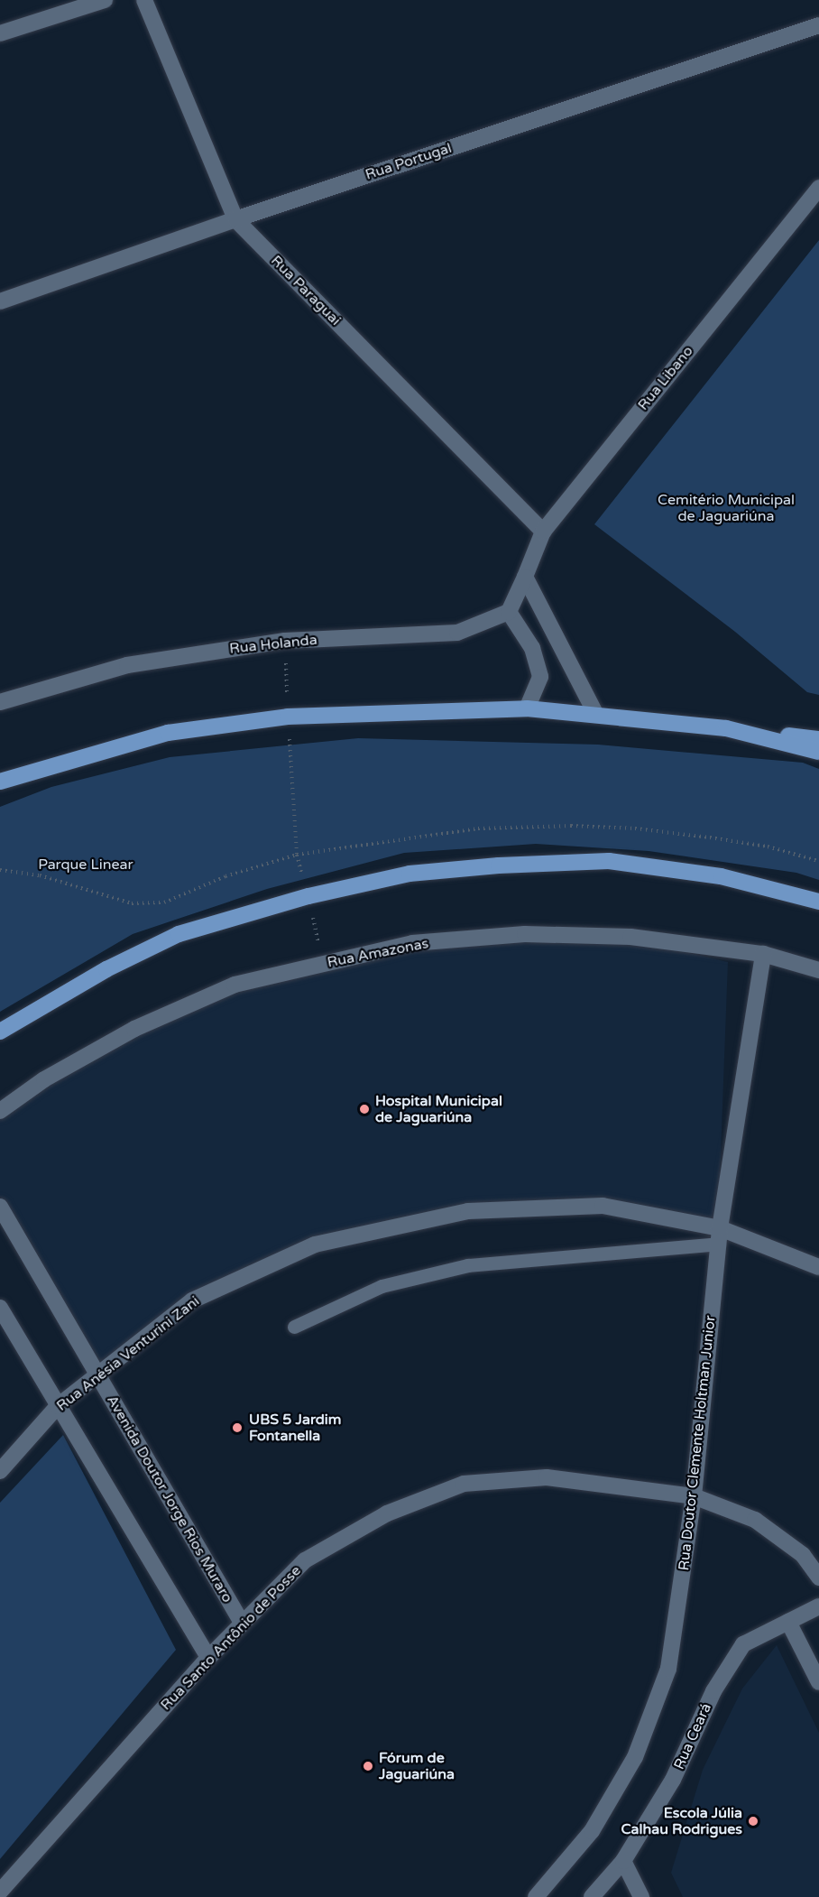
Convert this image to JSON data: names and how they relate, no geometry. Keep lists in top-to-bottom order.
{
  "streets": {
    "street": [
      "Rua Portugal",
      "Rua Paraguai",
      "Rua Libano",
      "Rua Holanda",
      "Rua Amazonas",
      "Rua Anésia Venturini Zani",
      "Rua Doutor Clemente Holtman Junior",
      "Avenida Doutor Jorge Rios Muraro",
      "Rua Santo Antônio de Posse",
      "Rua Ceará"
    ]
  },
  "crossings": [
    ["Rua Portugal", "Rua Paraguai"],
    ["Rua Paraguai", "Rua Libano"],
    ["Rua Amazonas", "Rua Doutor Clemente Holtman Junior"],
    ["Rua Anésia Venturini Zani", "Rua Doutor Clemente Holtman Junior"],
    ["Rua Anésia Venturini Zani", "Avenida Doutor Jorge Rios Muraro"],
    ["Rua Doutor Clemente Holtman Junior", "Rua Santo Antônio de Posse"],
    ["Avenida Doutor Jorge Rios Muraro", "Rua Santo Antônio de Posse"]
  ],
  "parks": ["Cemitério Municipal de Jaguariúna", "Parque Linear"],
  "places": [
    "Hospital Municipal de Jaguariúna",
    "UBS 5 Jardim Fontanella",
    "Fórum de Jaguariúna",
    "Escola Júlia Calhau Rodrigues"
  ]
}
